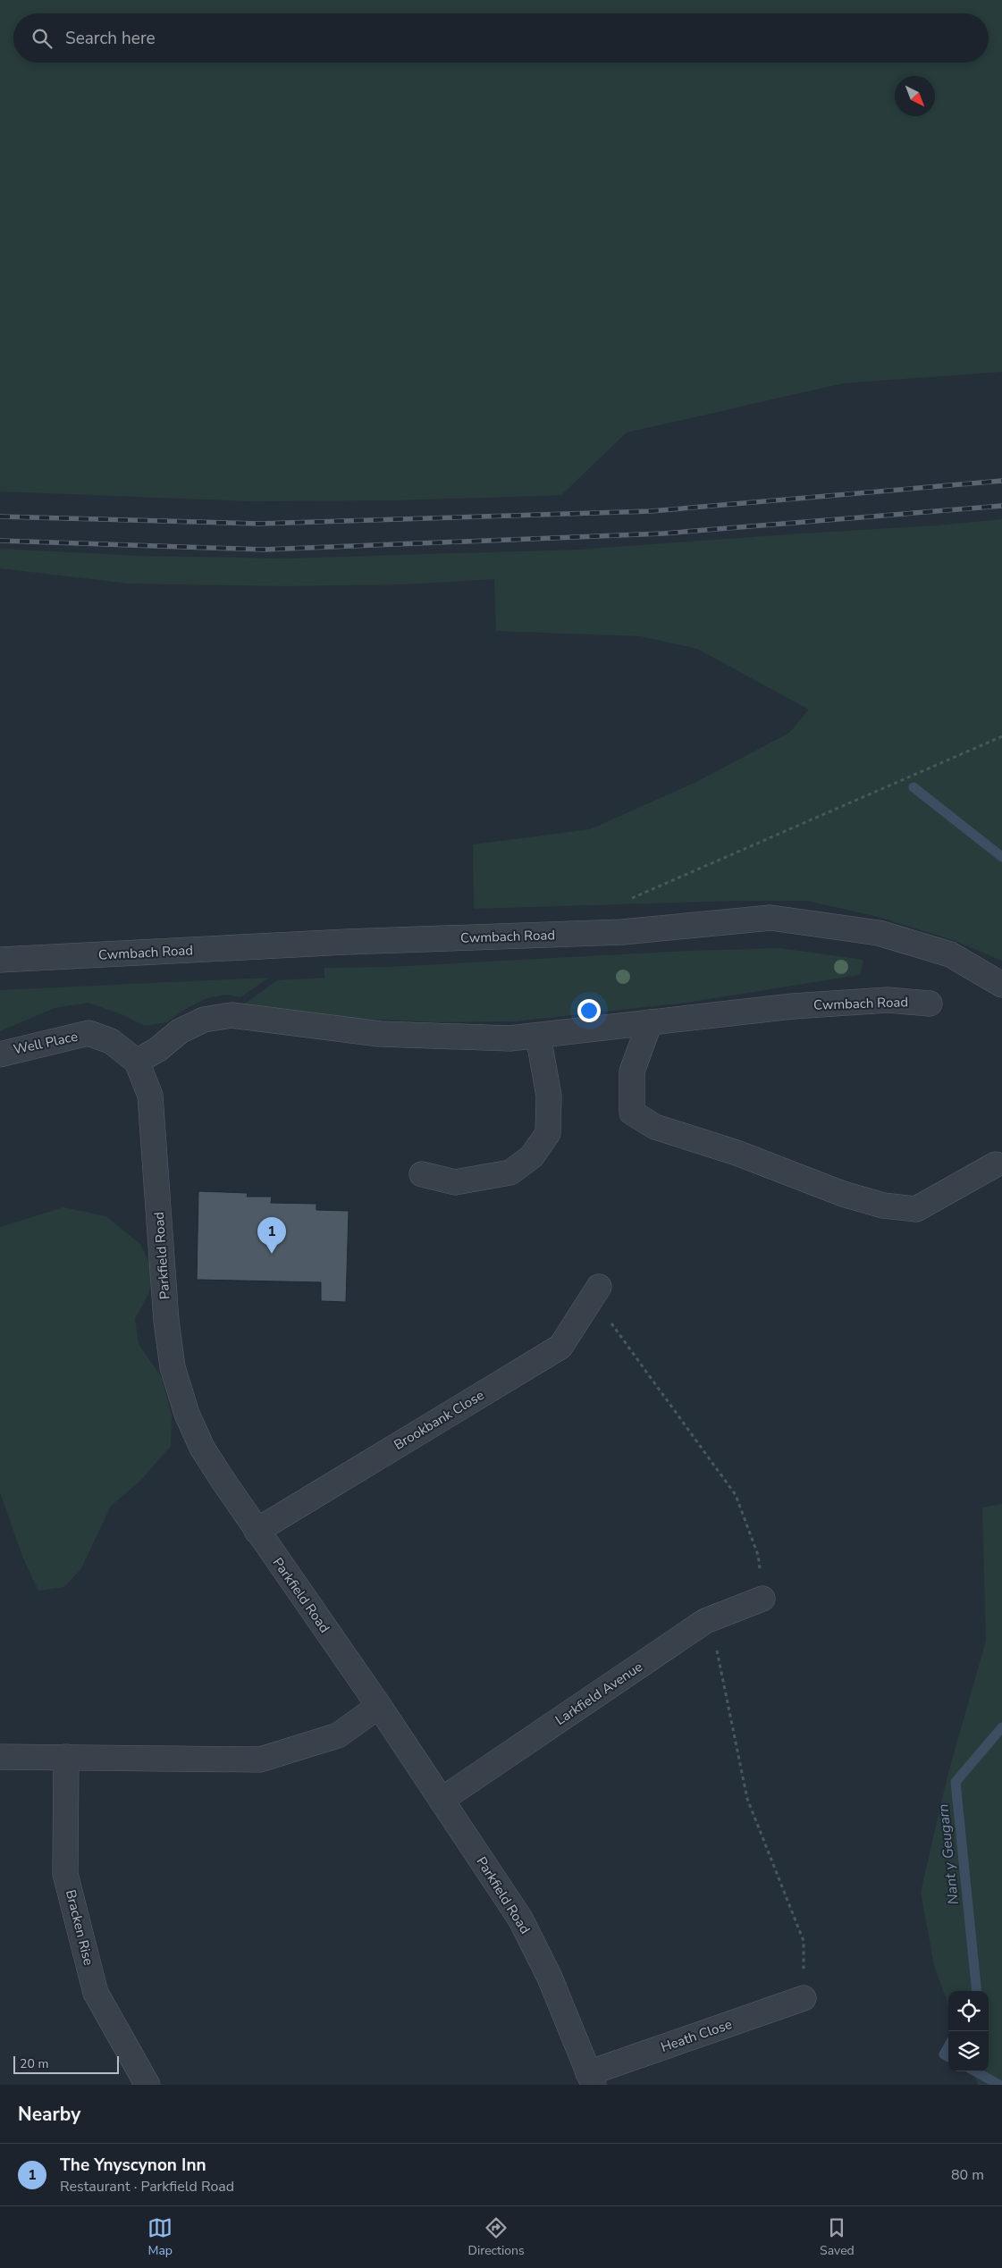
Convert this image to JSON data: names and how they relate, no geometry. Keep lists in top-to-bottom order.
{
  "streets": {
    "street": [
      "Cwmbach Road",
      "Well Place",
      "Parkfield Road",
      "Brookbank Close",
      "Larkfield Avenue",
      "Bracken Rise",
      "Heath Close"
    ]
  },
  "crossings": [
    ["Cwmbach Road", "Well Place"],
    ["Cwmbach Road", "Parkfield Road"],
    ["Well Place", "Parkfield Road"],
    ["Parkfield Road", "Brookbank Close"],
    ["Parkfield Road", "Larkfield Avenue"],
    ["Parkfield Road", "Heath Close"]
  ],
  "water": ["Nant y Geugarn"],
  "scale_bar": "20 m",
  "north": "bottom right",
  "page": {
    "search": "Search here",
    "pins": "1",
    "scale": "20 m",
    "heading": "Nearby",
    "list": [
      {
        "mark": "1",
        "name": "The Ynyscynon Inn",
        "note": "Restaurant · Parkfield Road",
        "value": "80 m"
      }
    ],
    "nav": ["Map", "Directions", "Saved"]
  }
}
